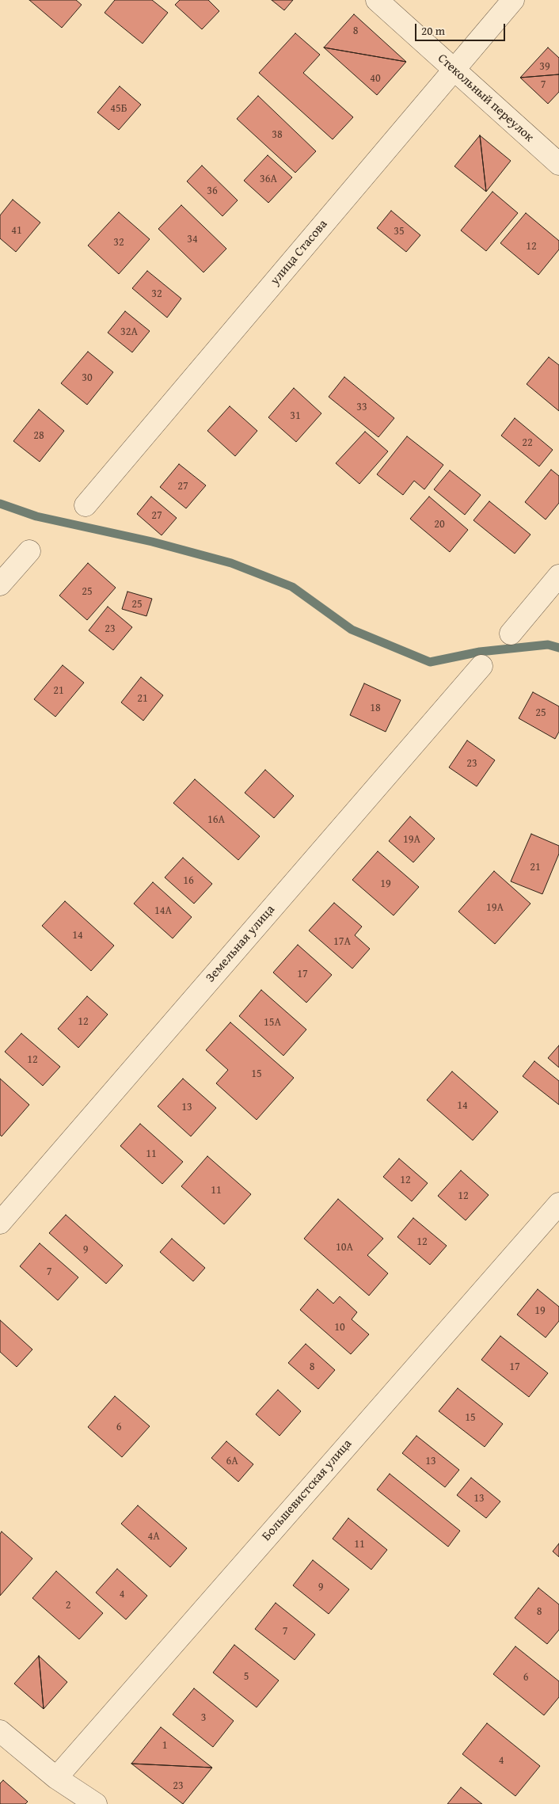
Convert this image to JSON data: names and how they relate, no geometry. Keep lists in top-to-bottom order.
{
  "streets": {
    "street": [
      "Стекольный переулок",
      "улица Стасова",
      "Земельная улица",
      "Большевистская улица"
    ]
  },
  "crossings": [
    ["Стекольный переулок", "улица Стасова"]
  ],
  "house_numbers": [
    "8",
    "39",
    "40",
    "7",
    "45Б",
    "38",
    "36А",
    "36",
    "41",
    "35",
    "34",
    "32",
    "12",
    "32",
    "32А",
    "30",
    "33",
    "31",
    "28",
    "22",
    "27",
    "27",
    "20",
    "25",
    "25",
    "23",
    "21",
    "21",
    "18",
    "25",
    "23",
    "16А",
    "19А",
    "21",
    "16",
    "19",
    "19А",
    "14А",
    "14",
    "17А",
    "17",
    "12",
    "15А",
    "12",
    "15",
    "14",
    "13",
    "11",
    "12",
    "11",
    "12",
    "12",
    "10А",
    "9",
    "7",
    "19",
    "10",
    "8",
    "17",
    "15",
    "6",
    "6А",
    "13",
    "13",
    "4А",
    "11",
    "9",
    "4",
    "2",
    "8",
    "7",
    "5",
    "6",
    "3",
    "1",
    "4",
    "23"
  ],
  "scale_bar": "20 m"
}
